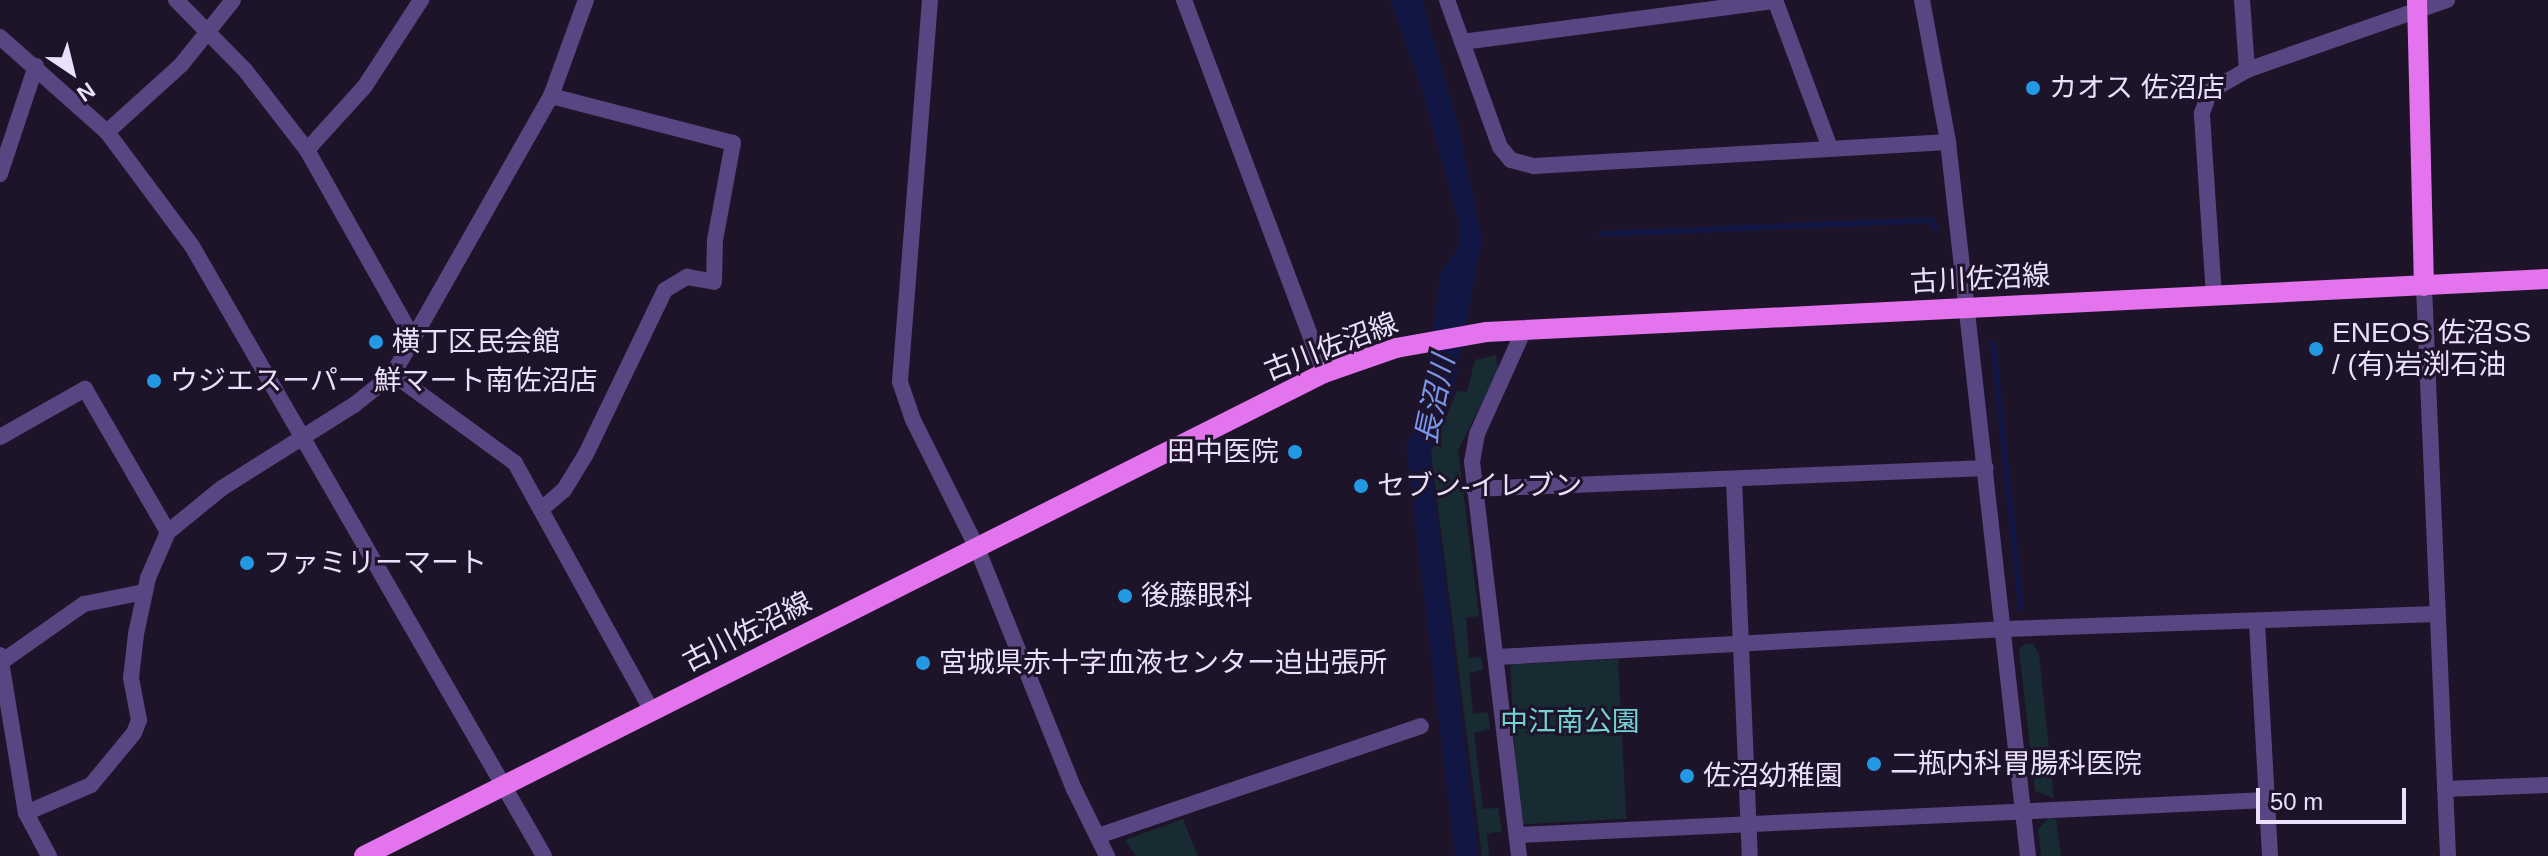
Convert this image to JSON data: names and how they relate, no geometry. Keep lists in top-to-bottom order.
{
  "streets": {
    "main road": ["古川佐沼線"]
  },
  "water": ["長沼川"],
  "parks": ["中江南公園"],
  "places": [
    "カオス 佐沼店",
    "横丁区民会館",
    "ENEOS 佐沼SS / (有)岩渕石油",
    "ウジエスーパー 鮮マート南佐沼店",
    "田中医院",
    "セブン-イレブン",
    "ファミリーマート",
    "後藤眼科",
    "宮城県赤十字血液センター迫出張所",
    "二瓶内科胃腸科医院",
    "佐沼幼稚園"
  ],
  "scale_bar": "50 m",
  "north": "bottom right"
}
